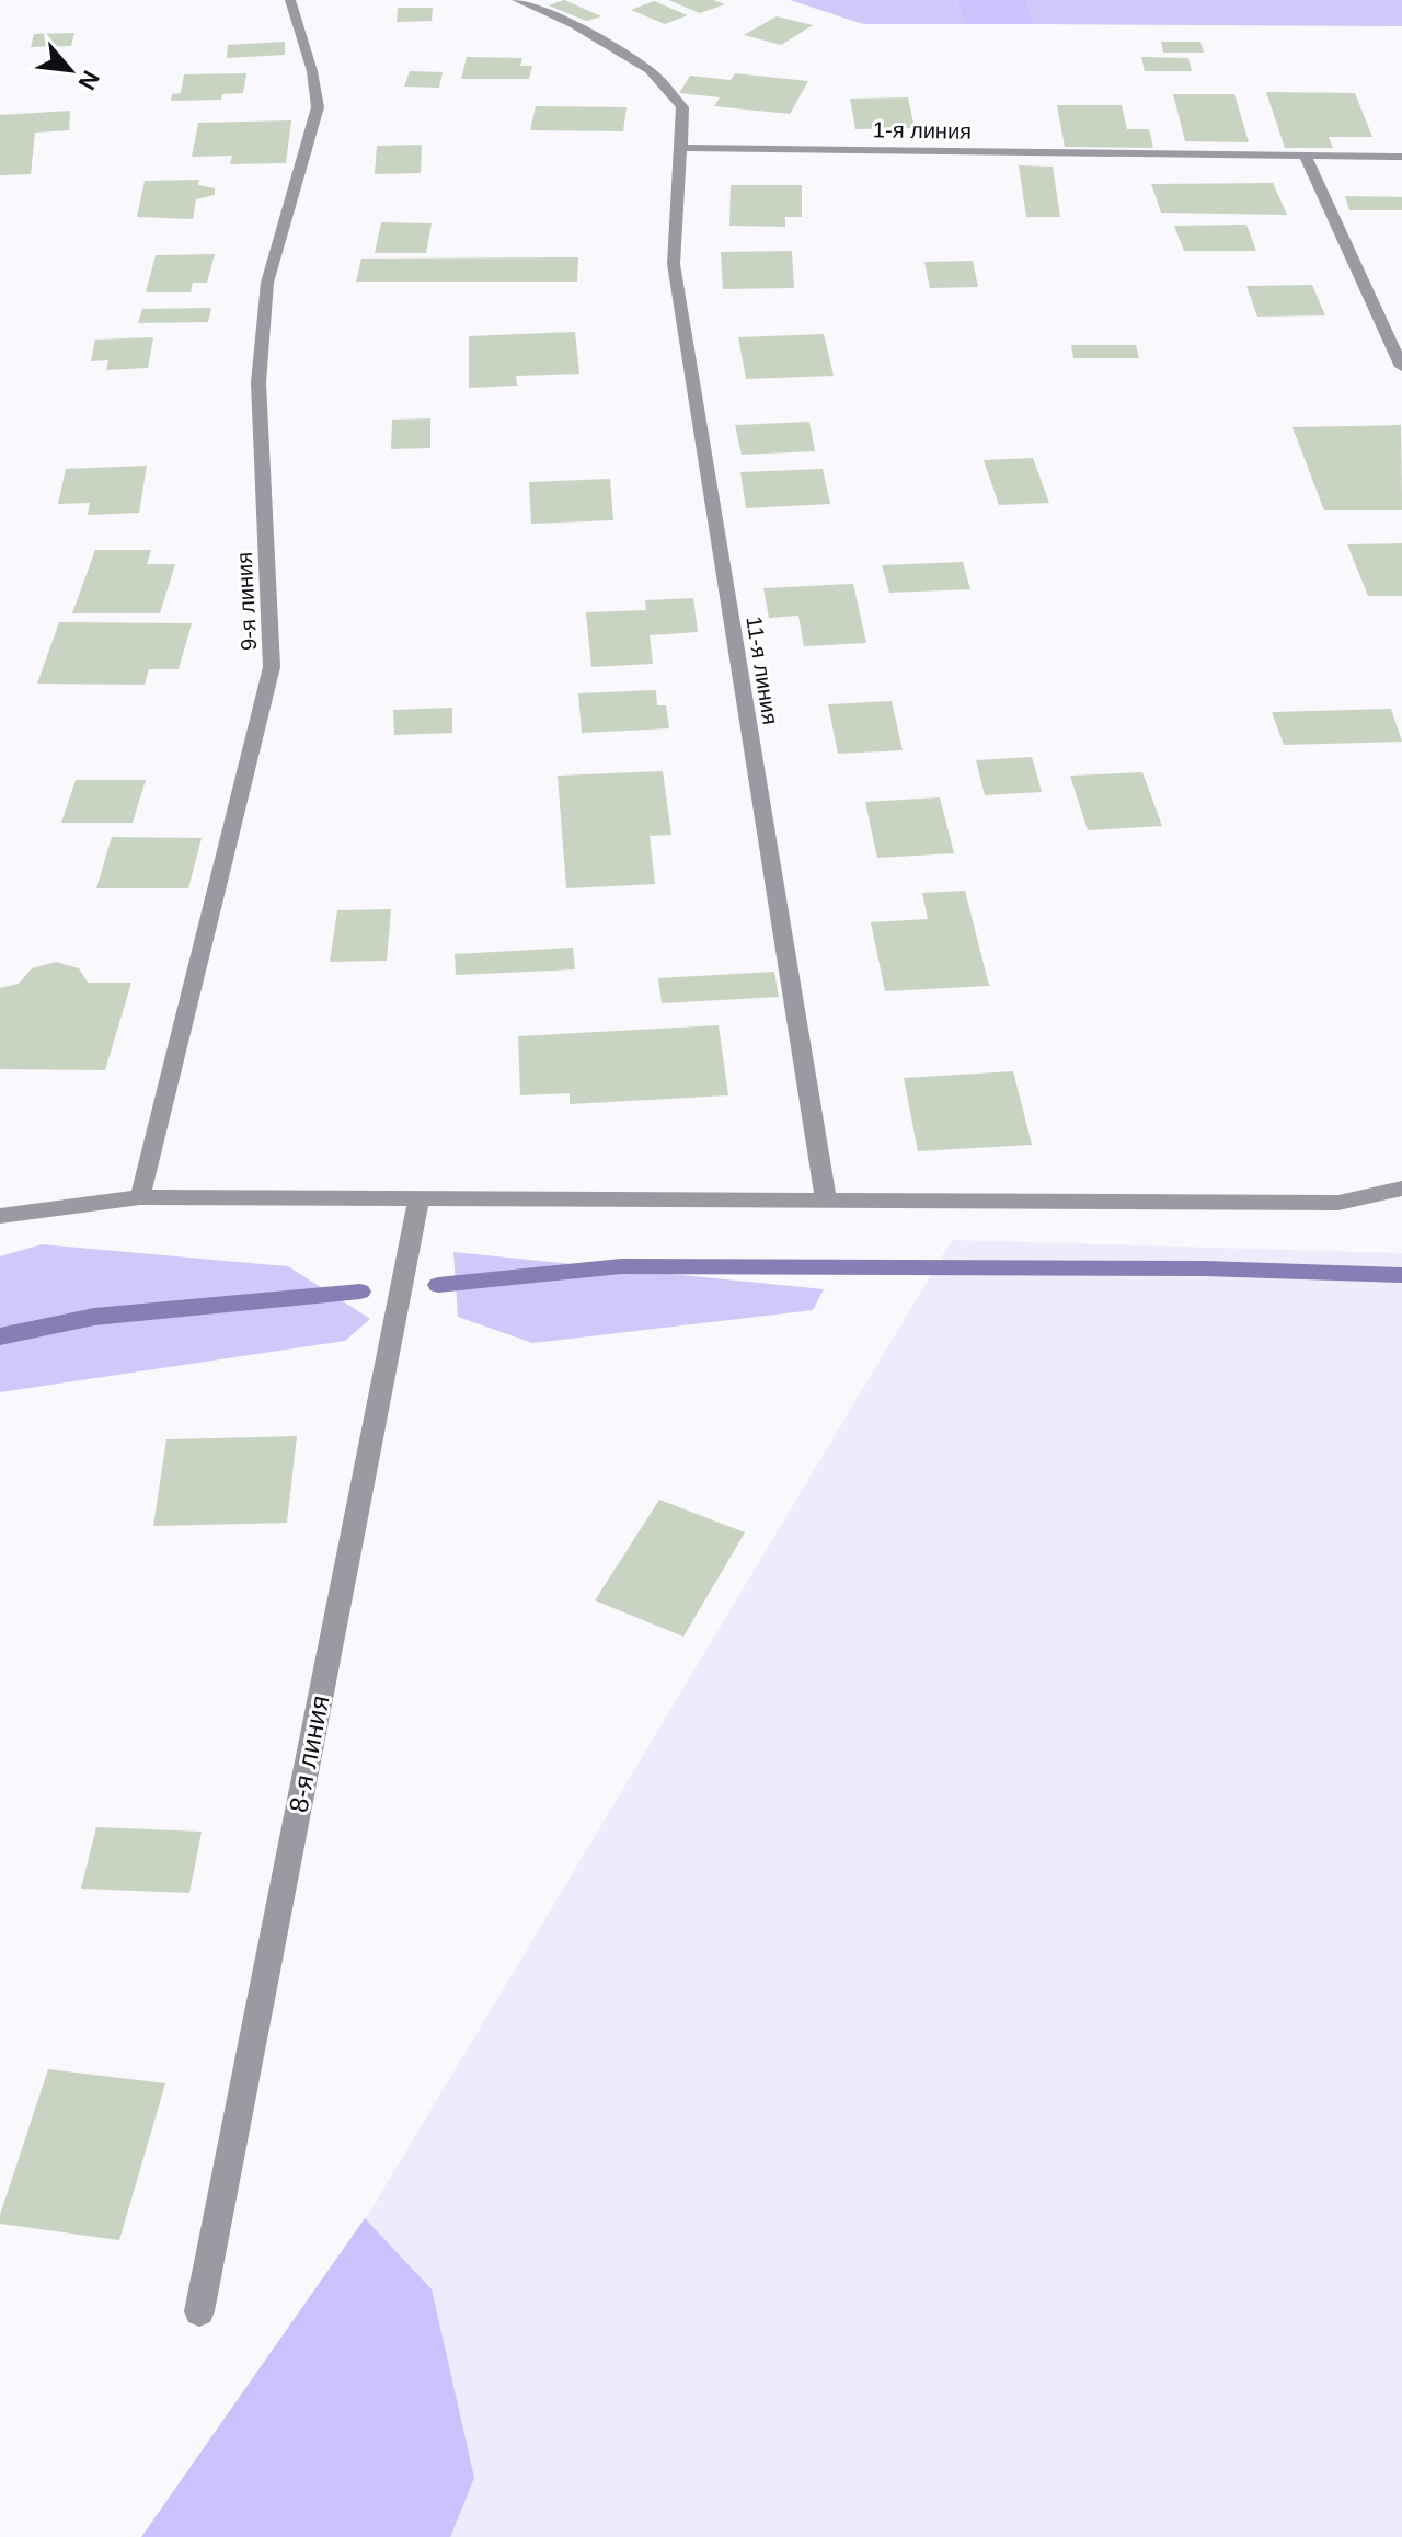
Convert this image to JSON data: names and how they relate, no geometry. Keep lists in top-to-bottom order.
{
  "streets": {
    "street": [
      "1-я линия",
      "9-я линия",
      "11-я линия",
      "8-я линия"
    ]
  },
  "crossings": [
    ["1-я линия", "11-я линия"]
  ],
  "north": "bottom right"
}
